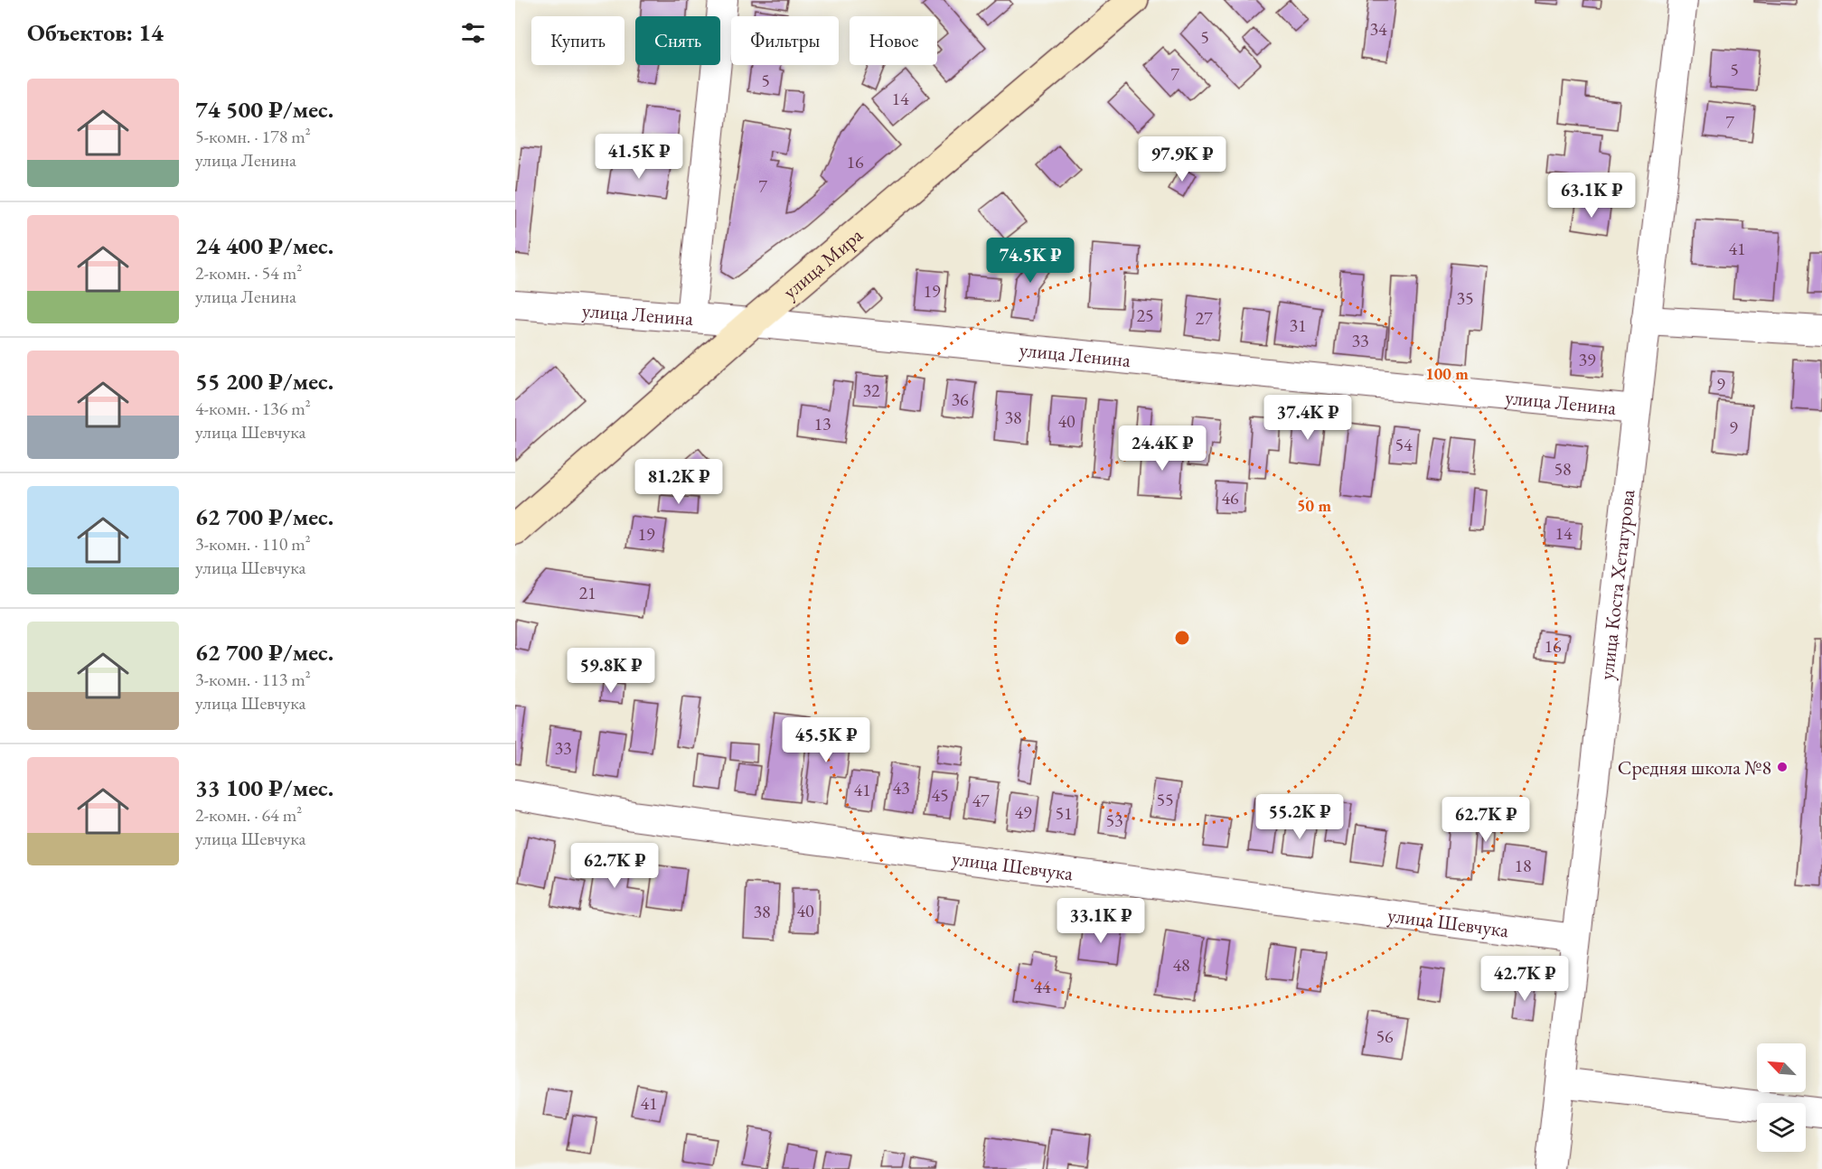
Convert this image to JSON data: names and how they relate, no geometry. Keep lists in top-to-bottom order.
{
  "streets": {
    "main road": ["улица Мира"],
    "street": ["улица Ленина", "улица Коста Хетагурова", "улица Шевчука"]
  },
  "crossings": [
    ["улица Мира", "улица Ленина"],
    ["улица Ленина", "улица Коста Хетагурова"],
    ["улица Коста Хетагурова", "улица Шевчука"]
  ],
  "places": ["Средняя школа №8"],
  "house_numbers": [
    "34",
    "5",
    "5",
    "7",
    "5",
    "14",
    "7",
    "16",
    "7",
    "41",
    "19",
    "35",
    "25",
    "27",
    "31",
    "33",
    "39",
    "9",
    "32",
    "36",
    "38",
    "40",
    "13",
    "9",
    "54",
    "58",
    "46",
    "14",
    "19",
    "21",
    "16",
    "33",
    "43",
    "41",
    "45",
    "55",
    "47",
    "49",
    "51",
    "53",
    "18",
    "40",
    "38",
    "48",
    "44",
    "56",
    "41"
  ],
  "north": "top left",
  "page": {
    "heading": "Объектов: 14",
    "chip": [
      "Купить",
      "Снять",
      "Фильтры",
      "Новое"
    ],
    "list": [
      {
        "name": "74 500 ₽/мес.",
        "note": "5-комн. · 178 m² · улица Ленина"
      },
      {
        "name": "24 400 ₽/мес.",
        "note": "2-комн. · 54 m² · улица Ленина"
      },
      {
        "name": "55 200 ₽/мес.",
        "note": "4-комн. · 136 m² · улица Шевчука"
      },
      {
        "name": "62 700 ₽/мес.",
        "note": "3-комн. · 110 m² · улица Шевчука"
      },
      {
        "name": "62 700 ₽/мес.",
        "note": "3-комн. · 113 m² · улица Шевчука"
      },
      {
        "name": "33 100 ₽/мес.",
        "note": "2-комн. · 64 m² · улица Шевчука"
      }
    ],
    "price": [
      "41.5K ₽",
      "97.9K ₽",
      "63.1K ₽",
      "74.5K ₽",
      "37.4K ₽",
      "24.4K ₽",
      "81.2K ₽",
      "59.8K ₽",
      "45.5K ₽",
      "55.2K ₽",
      "62.7K ₽",
      "62.7K ₽",
      "33.1K ₽",
      "42.7K ₽"
    ]
  },
  "rings": ["100 m", "50 m"]
}
